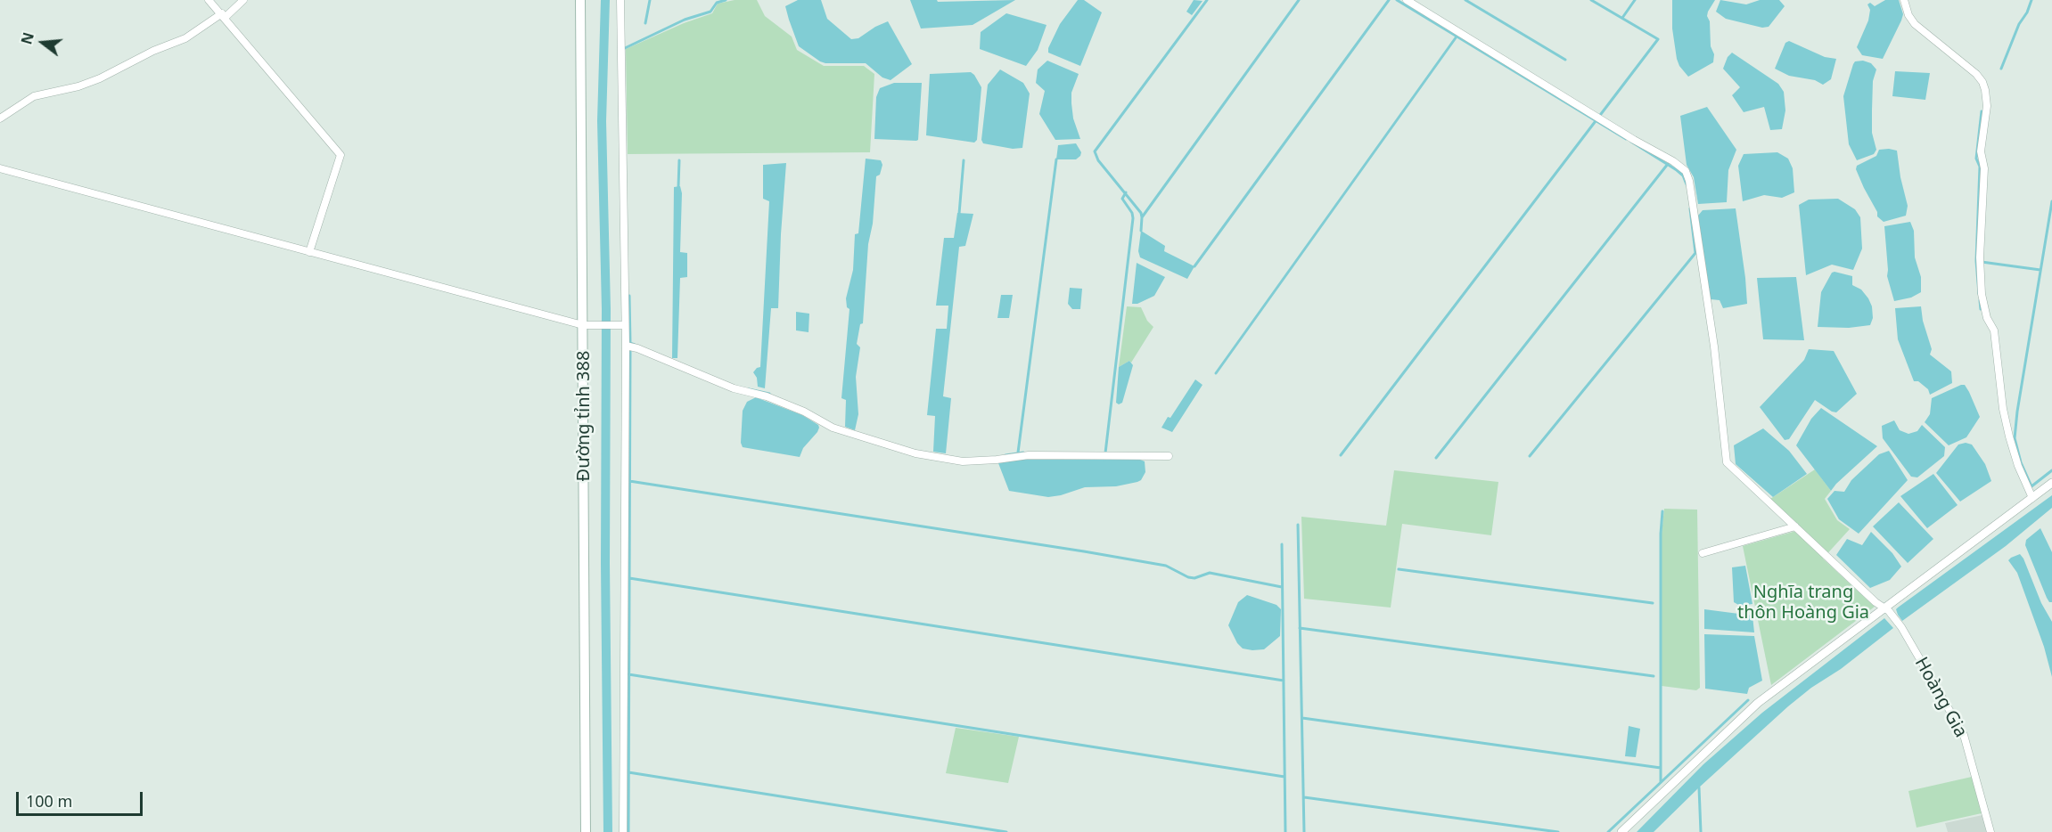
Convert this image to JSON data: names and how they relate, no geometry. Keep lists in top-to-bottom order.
{
  "streets": {
    "main road": ["Đường tỉnh 388"],
    "street": ["Hoàng Gia"]
  },
  "parks": ["Nghĩa trang thôn Hoàng Gia"],
  "scale_bar": "100 m",
  "north": "left"
}
